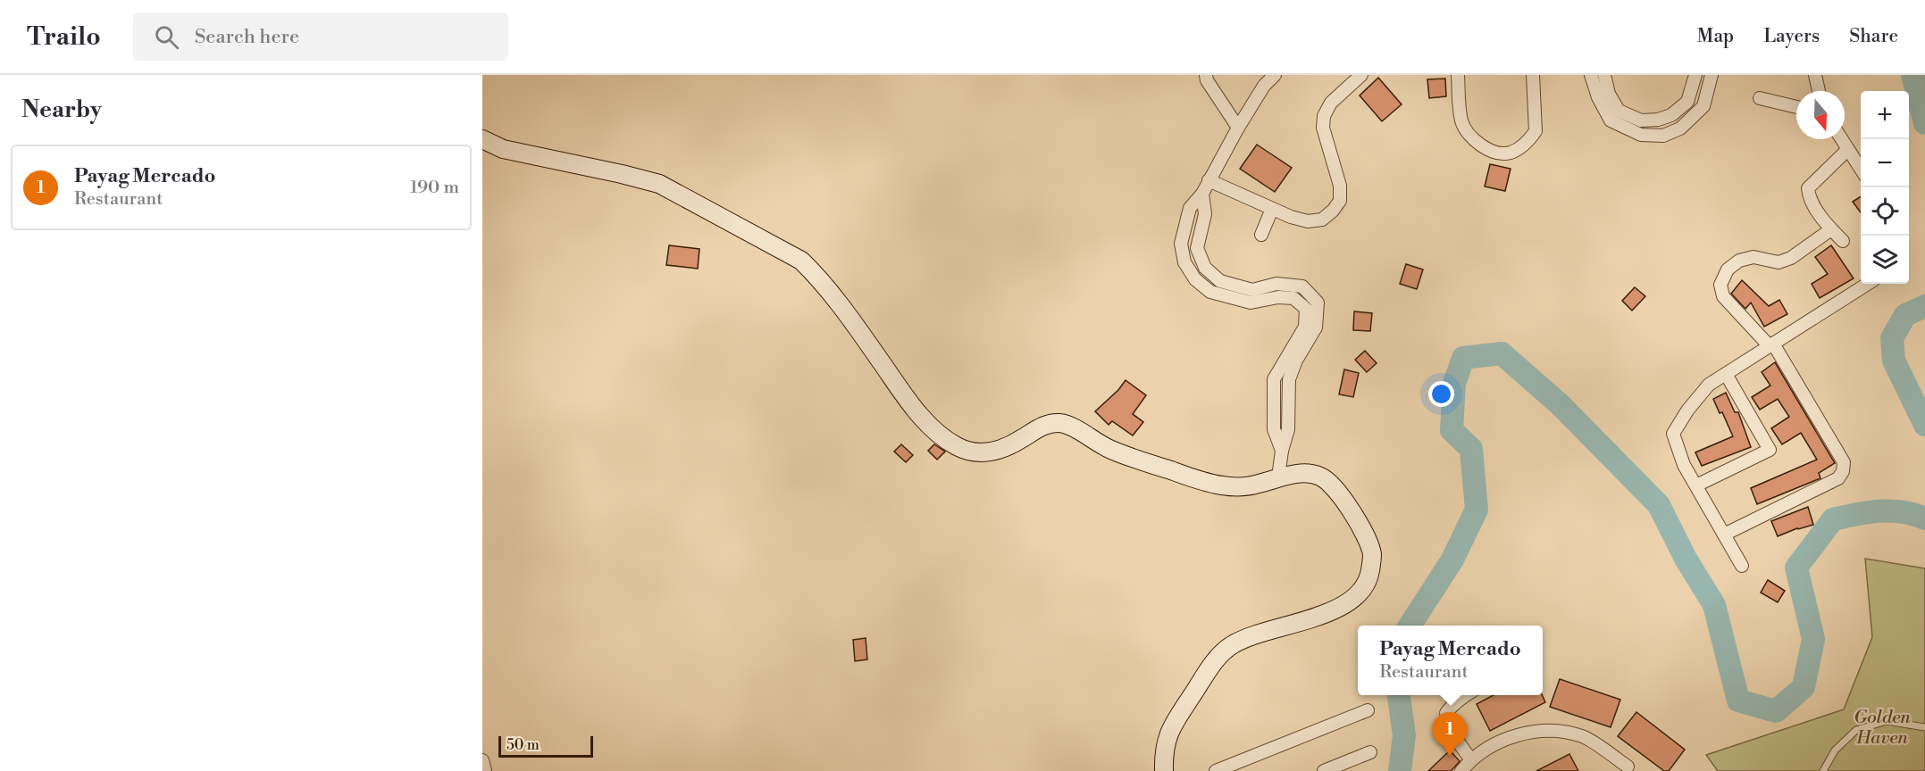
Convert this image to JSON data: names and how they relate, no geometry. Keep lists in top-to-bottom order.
{
  "parks": ["Golden Haven"],
  "scale_bar": "50 m",
  "north": "bottom",
  "page": {
    "header": "Trailo",
    "search": "Search here",
    "nav": ["Map", "Layers", "Share"],
    "heading": "Nearby",
    "map_buttons": ["+", "−"],
    "list": [
      {
        "mark": "1",
        "name": "Payag Mercado",
        "note": "Restaurant",
        "value": "190 m"
      }
    ],
    "popup": ["Payag Mercado", "Restaurant"],
    "pins": "1",
    "scale": "50 m"
  }
}
